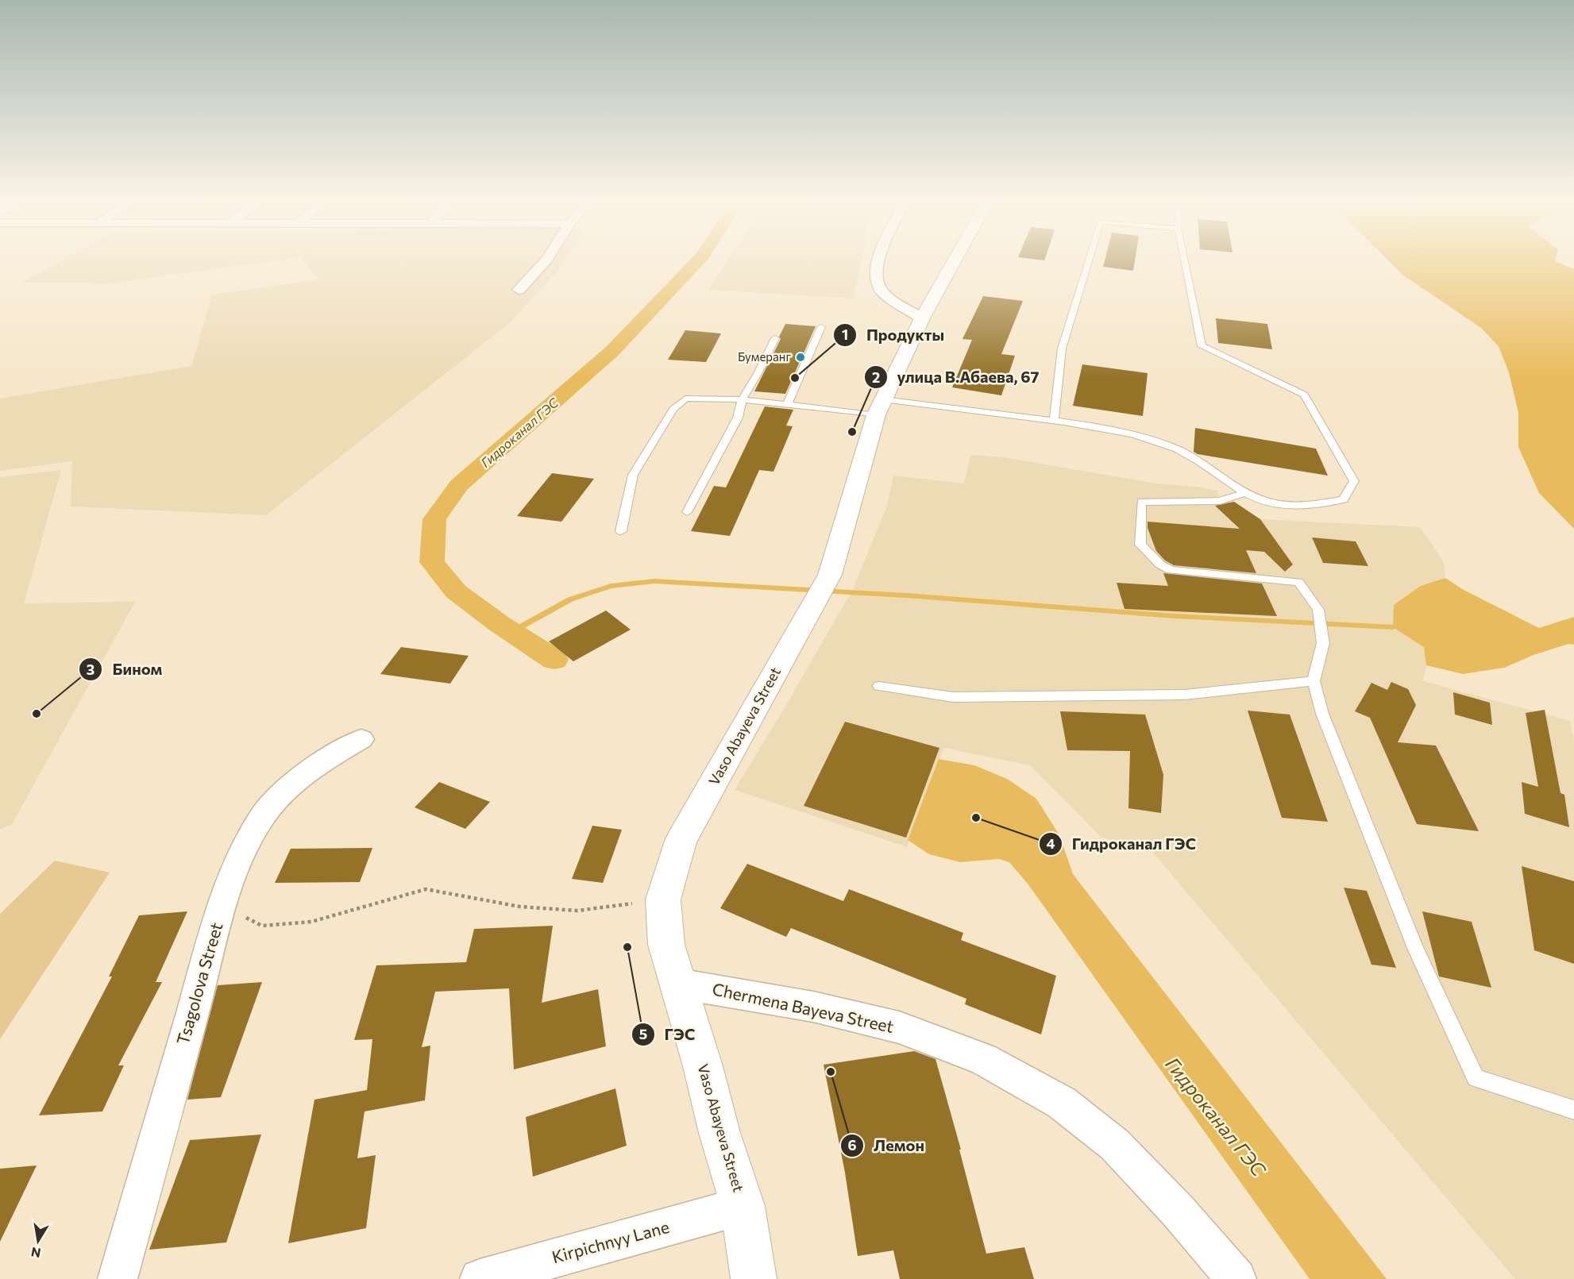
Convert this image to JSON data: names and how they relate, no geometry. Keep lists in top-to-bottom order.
{
  "streets": {
    "main road": ["Vaso Abayeva Street"],
    "street": ["Tsagolova Street", "Chermena Bayeva Street", "Kirpichnyy Lane"]
  },
  "crossings": [
    ["Vaso Abayeva Street", "Chermena Bayeva Street"],
    ["Vaso Abayeva Street", "Kirpichnyy Lane"]
  ],
  "water": ["Гидроканал ГЭС"],
  "places": [
    "Бумеранг",
    "Продукты",
    "улица В.Абаева, 67",
    "Бином",
    "Гидроканал ГЭС",
    "ГЭС",
    "Лемон"
  ],
  "north": "bottom"
}
